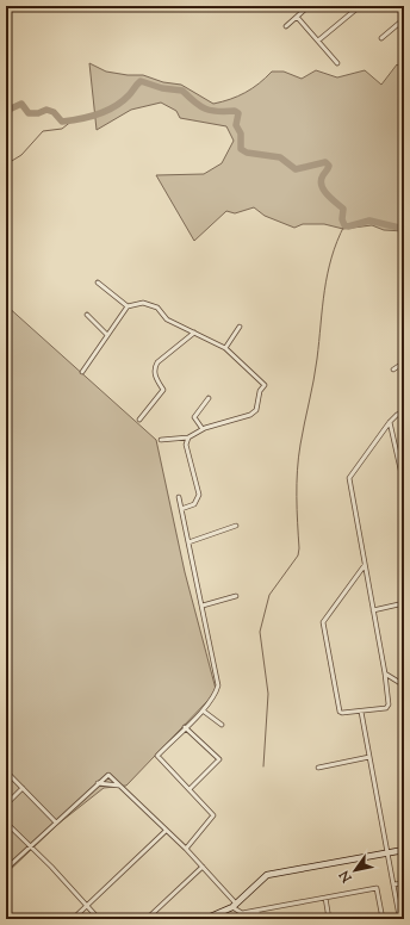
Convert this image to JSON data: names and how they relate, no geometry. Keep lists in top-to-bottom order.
{
  "north": "bottom left"
}
